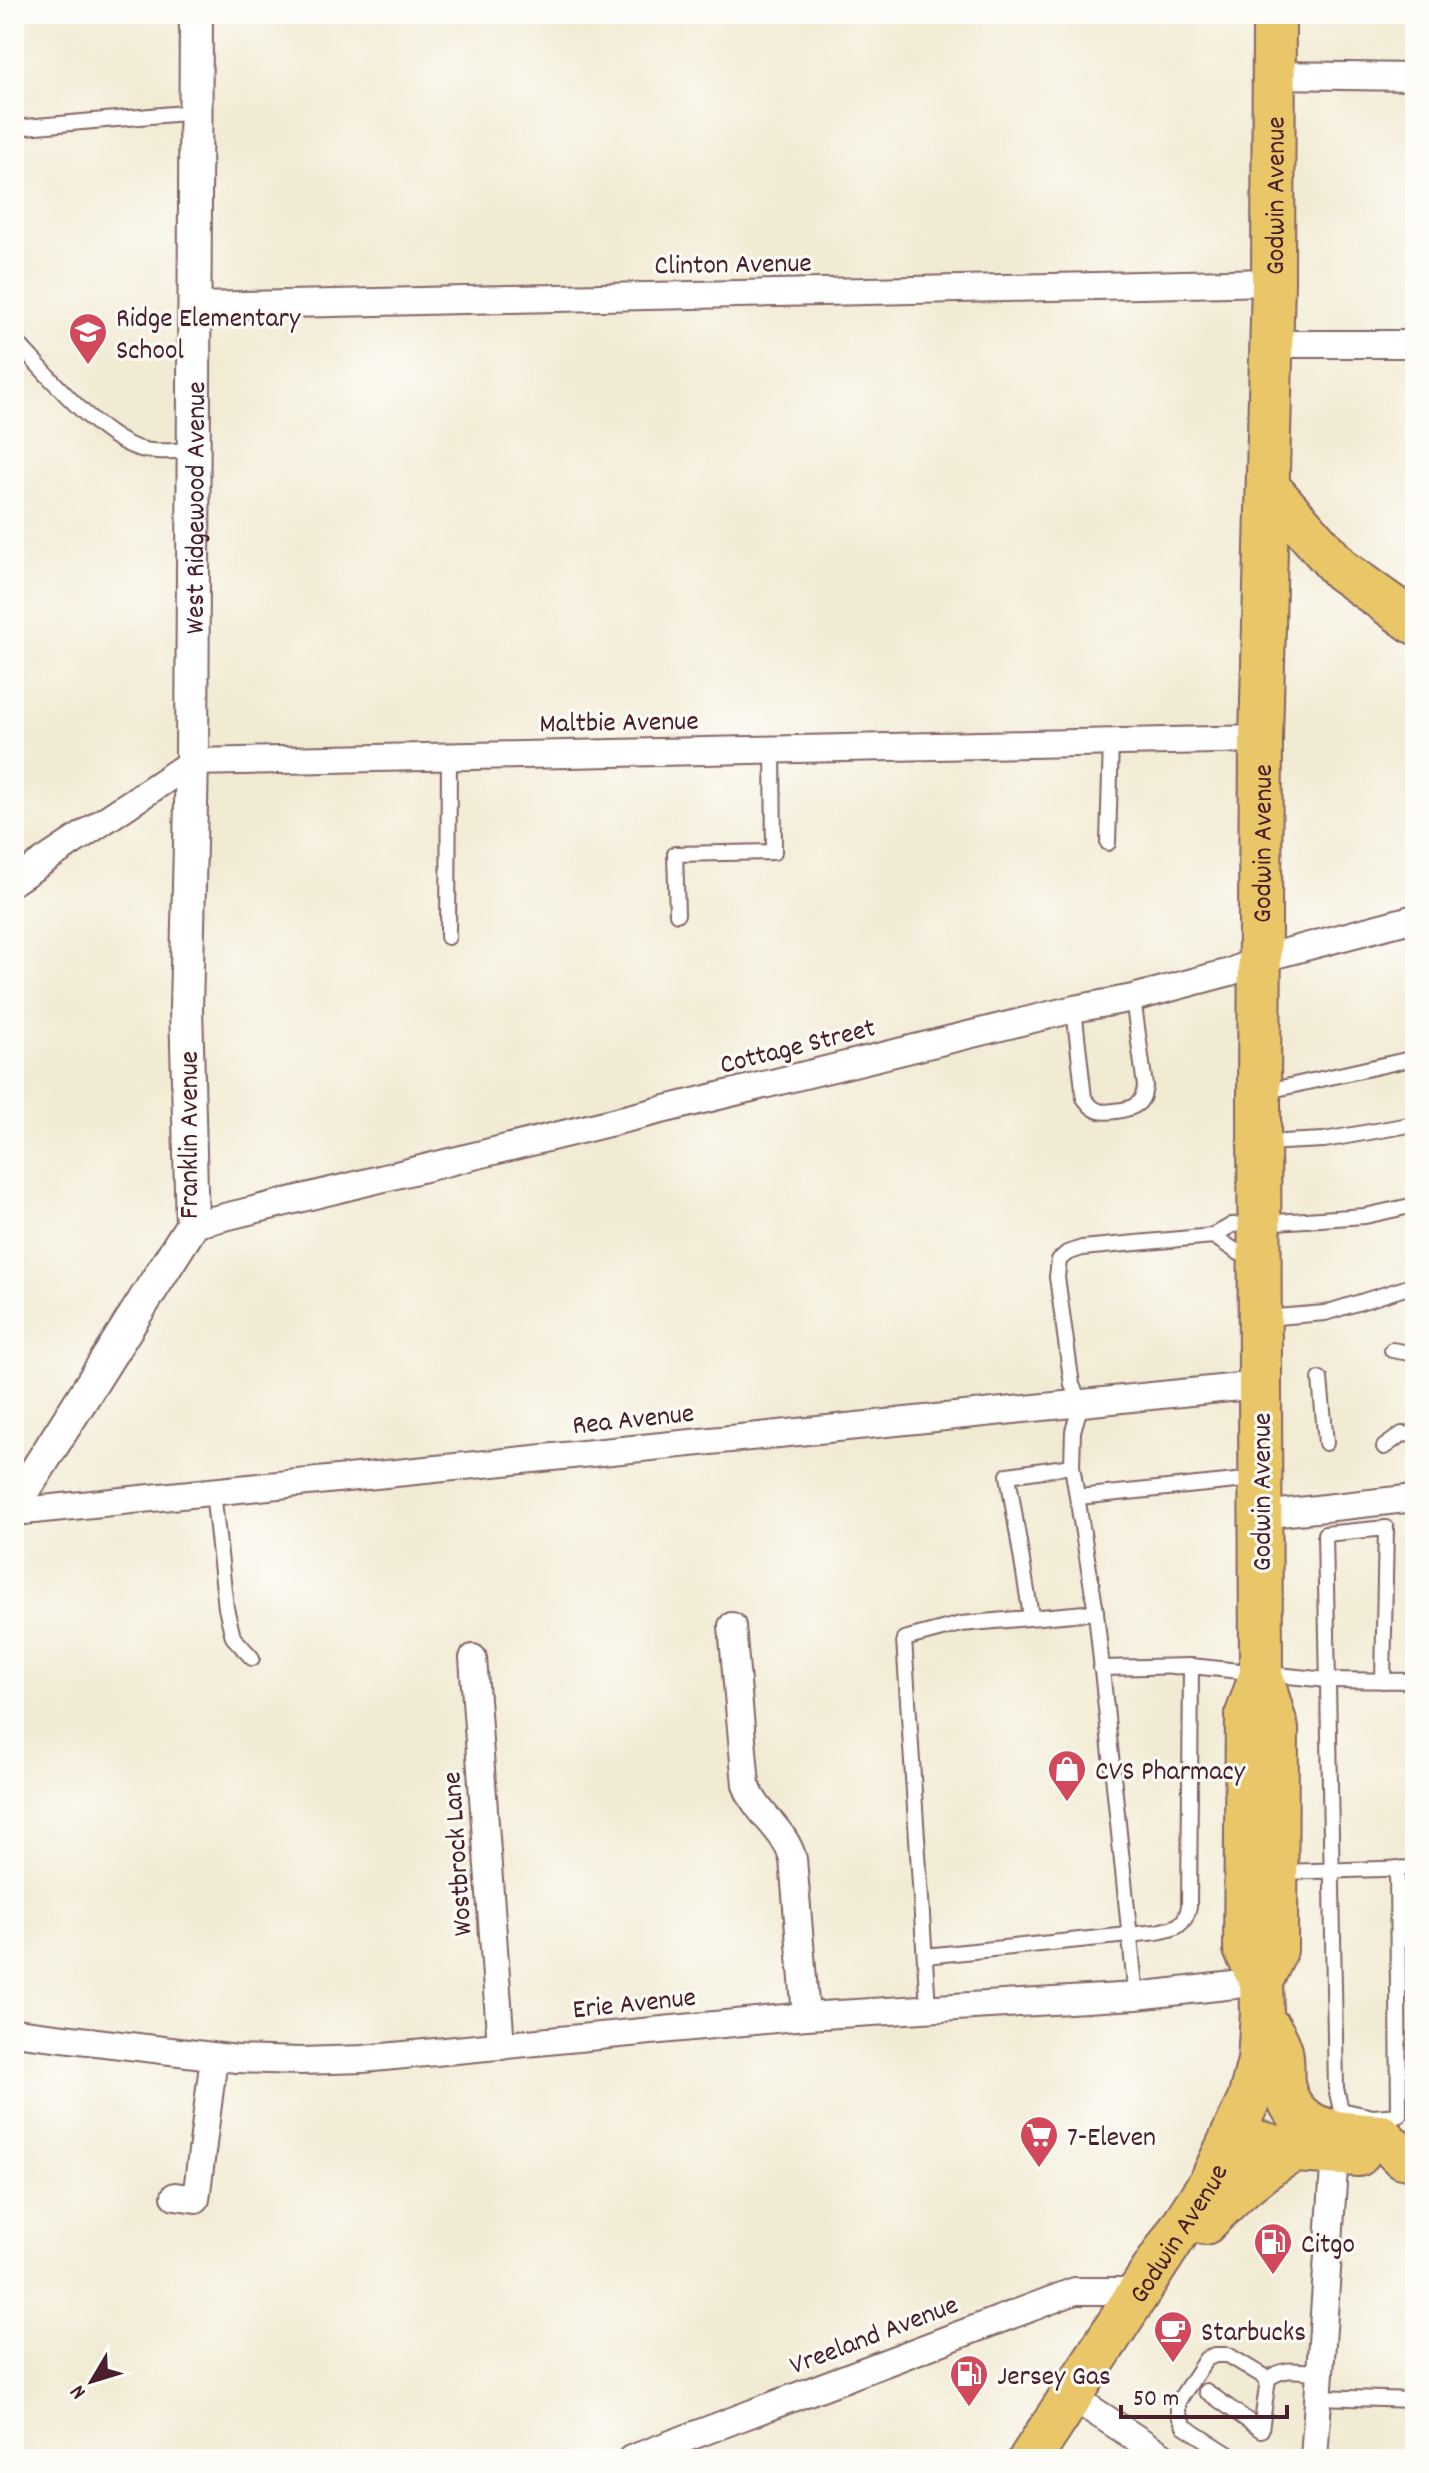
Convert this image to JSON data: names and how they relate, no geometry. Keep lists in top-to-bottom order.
{
  "streets": {
    "main road": ["Godwin Avenue"],
    "street": [
      "Clinton Avenue",
      "West Ridgewood Avenue",
      "Maltbie Avenue",
      "Cottage Street",
      "Franklin Avenue",
      "Rea Avenue",
      "Wostbrock Lane",
      "Erie Avenue",
      "Vreeland Avenue"
    ]
  },
  "crossings": [
    ["Godwin Avenue", "Clinton Avenue"],
    ["Godwin Avenue", "Maltbie Avenue"],
    ["Godwin Avenue", "Cottage Street"],
    ["Godwin Avenue", "Rea Avenue"],
    ["Godwin Avenue", "Erie Avenue"],
    ["Godwin Avenue", "Vreeland Avenue"],
    ["Clinton Avenue", "West Ridgewood Avenue"],
    ["West Ridgewood Avenue", "Maltbie Avenue"],
    ["West Ridgewood Avenue", "Franklin Avenue"],
    ["Maltbie Avenue", "Franklin Avenue"],
    ["Cottage Street", "Franklin Avenue"],
    ["Wostbrock Lane", "Erie Avenue"]
  ],
  "places": {
    "school or university": ["Ridge Elementary School"],
    "shop": ["CVS Pharmacy"],
    "supermarket": ["7-Eleven"],
    "fuel station": ["Citgo", "Jersey Gas"],
    "cafe": ["Starbucks"]
  },
  "scale_bar": "50 m",
  "north": "bottom left"
}
